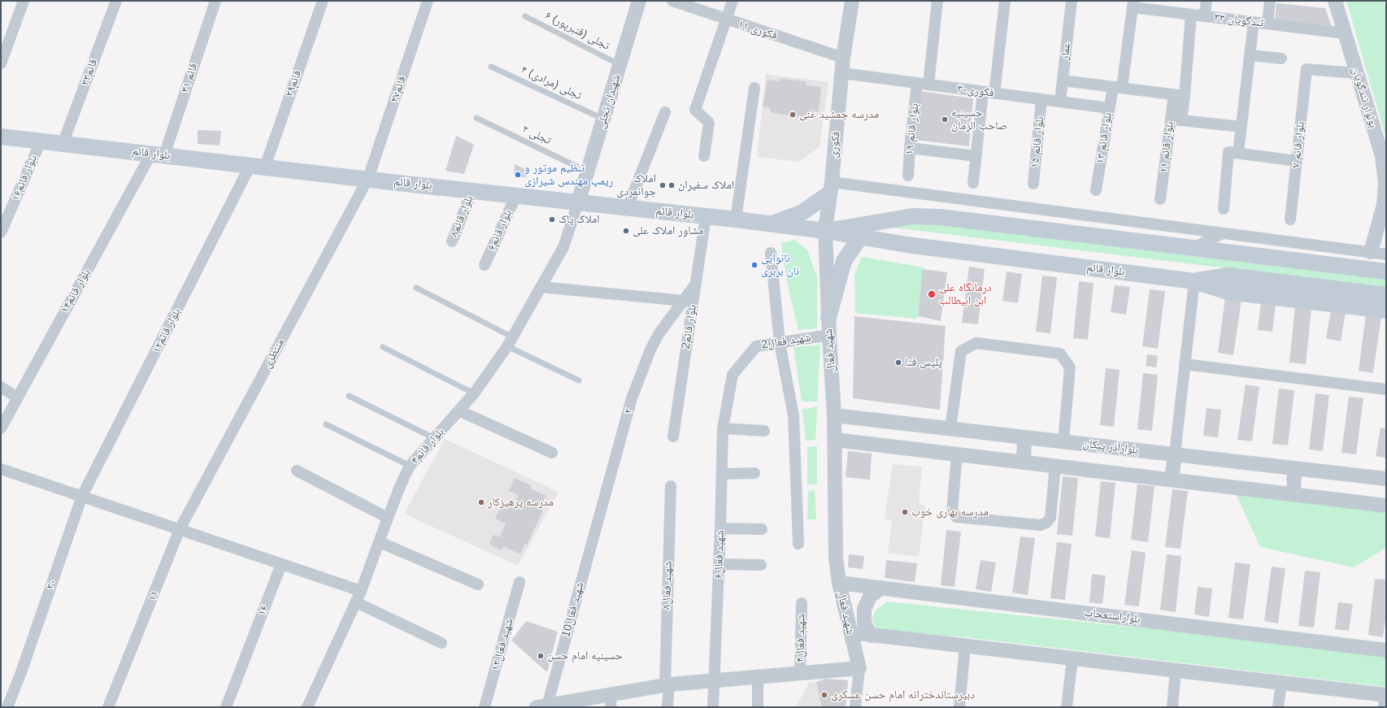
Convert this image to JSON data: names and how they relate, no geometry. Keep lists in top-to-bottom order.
{
  "streets": {
    "main road": ["بلوار قائم"],
    "street": [
      "۳۳ تندگویان",
      "فکوری ۱۱",
      "عمار",
      "قائم۳۳",
      "قائم ۳۱",
      "قائم۲۹",
      "قائم۲۷",
      "فکوری۳۰",
      "بولوار تندگویان",
      "شهیدان تجلی",
      "بلوار قائم ۱۹",
      "بلوار قائم ۱۳",
      "بلوار قائم ۱۵",
      "فکوری",
      "بلوار قائم ۷",
      "بلوار قائم ۱۱",
      "بلوار قائم۱۶",
      "بلوار قائم۸",
      "بلوار قائم۶",
      "بلوار قائم۱۴",
      "2بلوار قائم",
      "بلوار قائم۱۲",
      "شهید فعال2",
      "شهید فعال",
      "منتظزی",
      "۲",
      "بلوار قائم۴",
      "بلوارآذر پیکان",
      "شهید فعال۶",
      "۲۰",
      "شهید فعال۸",
      "۱۱",
      "10شهید فعال",
      "۱۶",
      "بلواراستعجاب",
      "شهید فعال۴",
      "شهید فعال۱۲"
    ],
    "lane": ["۶ تجلی (قنبرپور)", "۴ تجلی (مرادی)", "۲ تجلی"]
  },
  "crossings": [
    ["۳۳ تندگویان", "بولوار تندگویان"],
    ["۳۳ تندگویان", "بلوار قائم ۱۳"],
    ["۳۳ تندگویان", "بلوار قائم ۱۱"],
    ["فکوری ۱۱", "فکوری"],
    ["۶ تجلی (قنبرپور)", "شهیدان تجلی"],
    ["عمار", "فکوری۳۰"],
    ["قائم۳۳", "بلوار قائم"],
    ["قائم ۳۱", "بلوار قائم"],
    ["قائم ۳۱", "بلوار قائم۱۴"],
    ["۴ تجلی (مرادی)", "شهیدان تجلی"],
    ["قائم۲۹", "بلوار قائم"],
    ["قائم۲۹", "بلوار قائم۱۲"],
    ["قائم۲۷", "بلوار قائم"],
    ["قائم۲۷", "منتظزی"],
    ["فکوری۳۰", "بلوار قائم ۱۹"],
    ["فکوری۳۰", "بلوار قائم ۱۳"],
    ["فکوری۳۰", "بلوار قائم ۱۵"],
    ["فکوری۳۰", "فکوری"],
    ["بولوار تندگویان", "بلوار قائم ۷"],
    ["شهیدان تجلی", "۲ تجلی"],
    ["شهیدان تجلی", "بلوار قائم"],
    ["شهیدان تجلی", "بلوار قائم۴"],
    ["فکوری", "بلوار قائم"],
    ["فکوری", "شهید فعال"],
    ["بلوار قائم", "بلوار قائم۱۶"],
    ["بلوار قائم", "بلوار قائم۸"],
    ["بلوار قائم", "بلوار قائم۶"],
    ["بلوار قائم", "بلوار قائم۱۴"],
    ["بلوار قائم", "2بلوار قائم"],
    ["بلوار قائم", "بلوار قائم۱۲"],
    ["بلوار قائم", "شهید فعال"],
    ["بلوار قائم", "منتظزی"],
    ["بلوار قائم", "بلوار قائم۴"],
    ["2بلوار قائم", "۲"],
    ["بلوار قائم۱۲", "۲۰"],
    ["شهید فعال2", "شهید فعال"],
    ["شهید فعال2", "شهید فعال۶"],
    ["شهید فعال", "بلوارآذر پیکان"],
    ["شهید فعال", "بلواراستعجاب"],
    ["منتظزی", "۱۱"],
    ["۲", "10شهید فعال"]
  ],
  "places": [
    "مدرسه جمشید غنی",
    "حسینیه صاحب الزمان",
    "تنظیم موتور و ریمپ مهندس شیرازی",
    "املاک جوانمردی",
    "املاک سفیران",
    "املاک پاک",
    "مشاور املاک علی",
    "نانوایی نان بربری",
    "درمانگاه علی ابن ابیطالب",
    "پلیس فتا",
    "مدرسه پرهیزکار",
    "مدرسه بهاری خوب",
    "حسینیه امام حسن",
    "دبیرستاندخترانه امام حسن عسکری"
  ]
}
